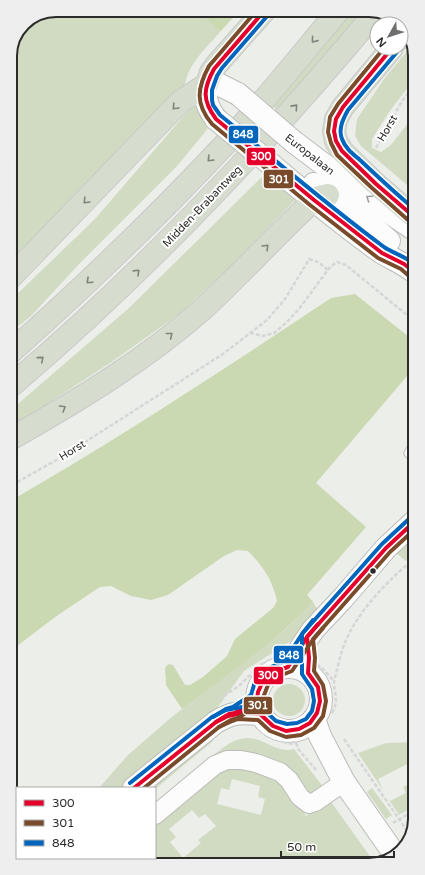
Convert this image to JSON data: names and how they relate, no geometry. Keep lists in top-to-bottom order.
{
  "streets": {
    "highway": ["Midden-Brabantweg"],
    "street": ["Europalaan"],
    "path": ["Horst"]
  },
  "lines": ["transit line 300", "transit line 301", "transit line 848"],
  "legend": ["300", "301", "848"],
  "scale_bar": "50 m",
  "north": "bottom left"
}
